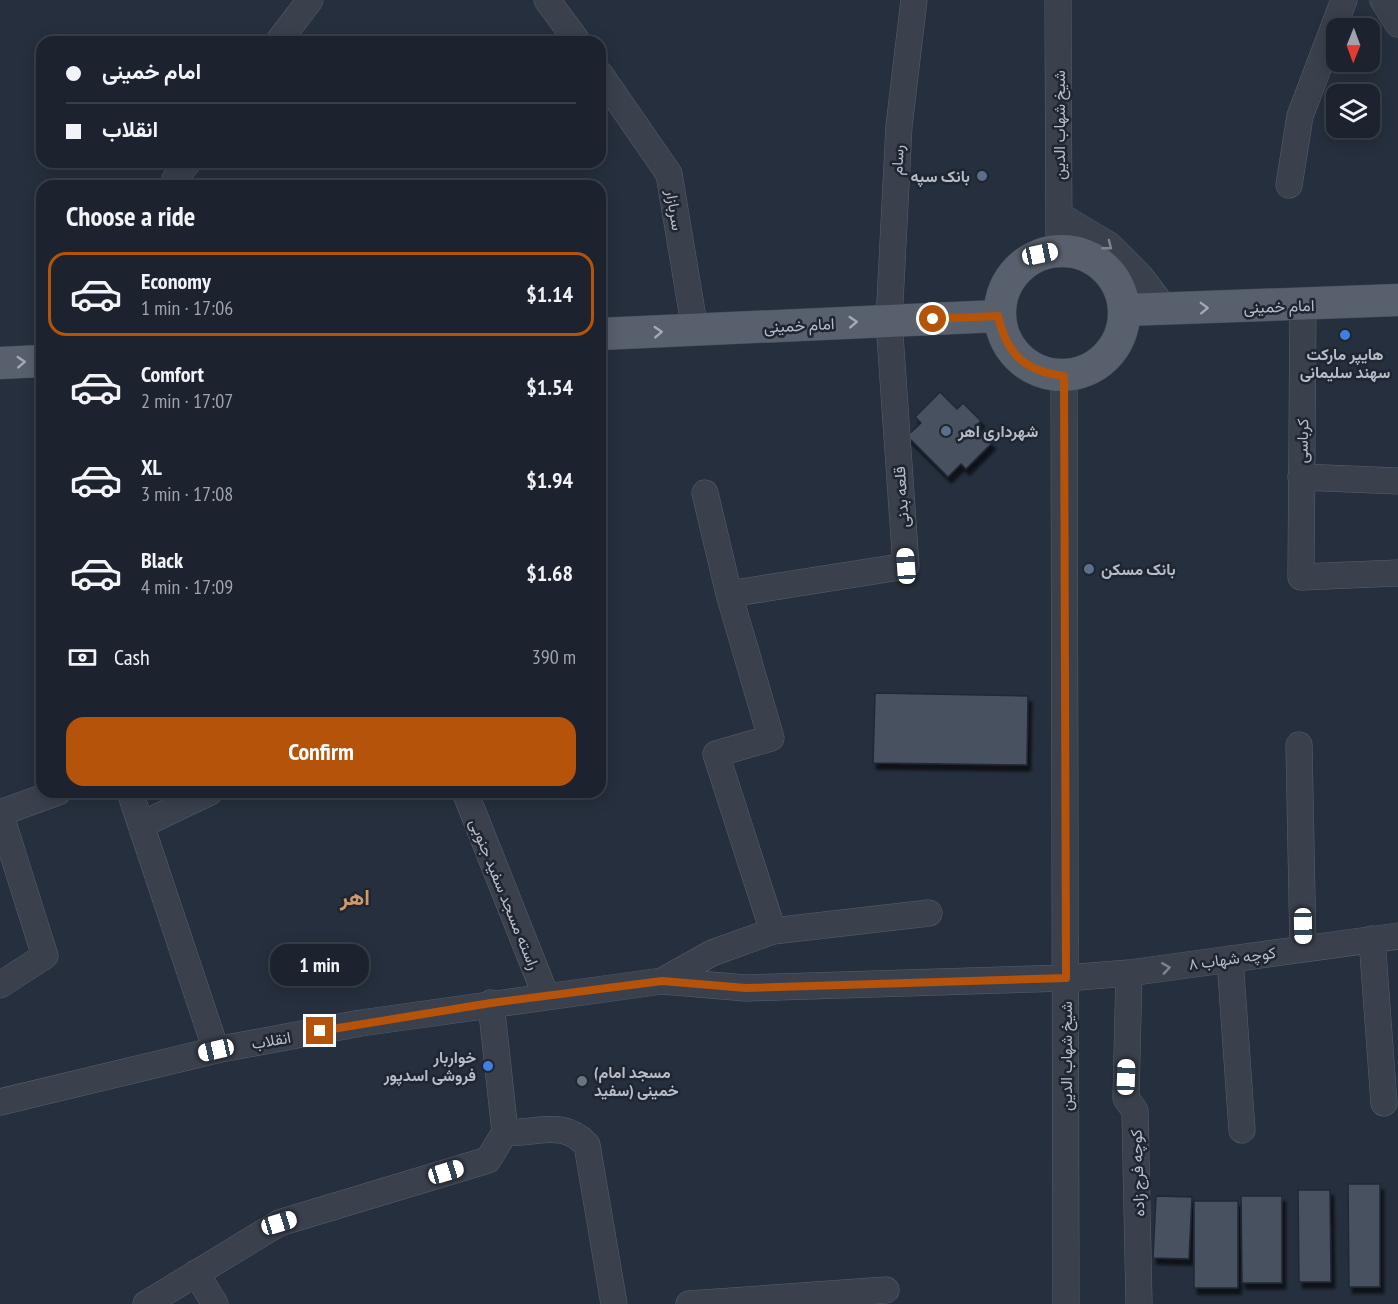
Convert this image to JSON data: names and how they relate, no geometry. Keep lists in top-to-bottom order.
{
  "streets": {
    "main road": ["امام خمینی"],
    "street": [
      "شیخ شهاب الدین",
      "رسام",
      "سربازار",
      "کرباسی",
      "قلعه بدنی",
      "راسته مسجد سفید جنوبی",
      "کوچه شهاب ۸",
      "انقلاب",
      "کوچه فرج زاده"
    ]
  },
  "crossings": [
    ["شیخ شهاب الدین", "امام خمینی"],
    ["شیخ شهاب الدین", "کوچه شهاب ۸"],
    ["رسام", "امام خمینی"],
    ["رسام", "قلعه بدنی"],
    ["سربازار", "امام خمینی"],
    ["امام خمینی", "کرباسی"],
    ["امام خمینی", "قلعه بدنی"],
    ["راسته مسجد سفید جنوبی", "انقلاب"],
    ["کوچه شهاب ۸", "انقلاب"],
    ["کوچه شهاب ۸", "کوچه فرج زاده"]
  ],
  "one_way": ["امام خمینی"],
  "districts": ["اهر"],
  "places": [
    "بانک سپه",
    "هایپر مارکت سهند سلیمانی",
    "شهرداری اهر",
    "بانک مسکن",
    "خواربار فروشی اسدپور",
    "(مسجد امام خمینی (سفید"
  ],
  "north": "bottom",
  "page": {
    "banner": ["امام خمینی", "انقلاب"],
    "heading": "Choose a ride",
    "list": [
      {
        "name": "Economy",
        "note": "1 min · 17:06",
        "value": "$1.14"
      },
      {
        "name": "Comfort",
        "note": "2 min · 17:07",
        "value": "$1.54"
      },
      {
        "name": "XL",
        "note": "3 min · 17:08",
        "value": "$1.94"
      },
      {
        "name": "Black",
        "note": "4 min · 17:09",
        "value": "$1.68"
      }
    ],
    "pay": ["Cash", "390 m"],
    "buttons": "Confirm",
    "bubble": "1 min"
  }
}
